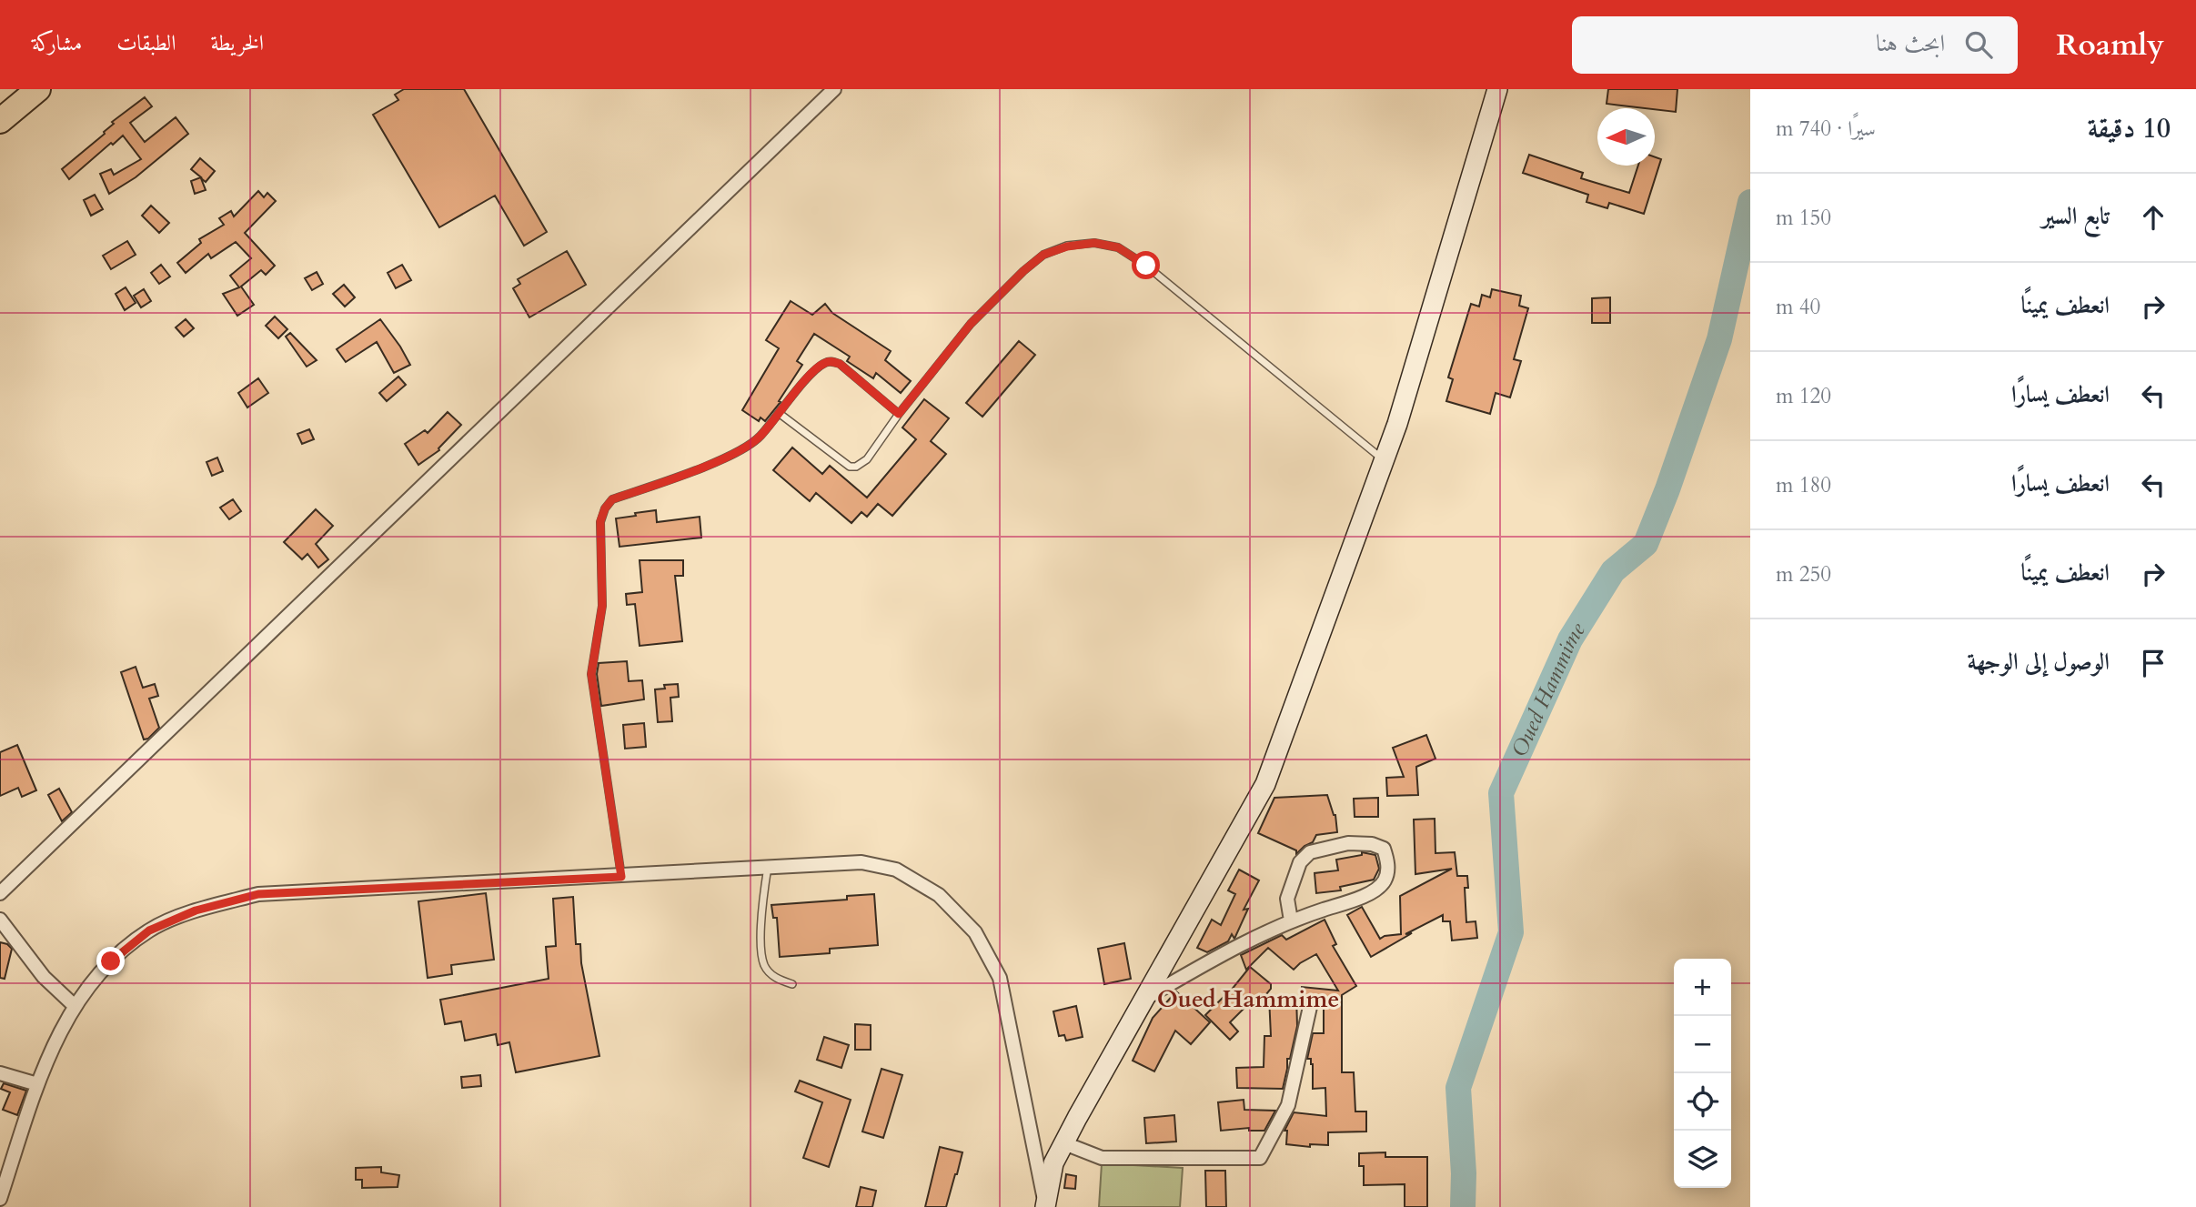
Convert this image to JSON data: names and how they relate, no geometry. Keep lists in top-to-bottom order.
{
  "districts": ["Oued Hammime"],
  "water": ["Oued Hammime"],
  "north": "left",
  "page": {
    "header": "Roamly",
    "search": "ابحث هنا",
    "nav": ["الخريطة", "الطبقات", "مشاركة"],
    "heading": ["10 دقيقة", "سيرًا · 740 m"],
    "list": [
      ["تابع السير", "150 m"],
      ["انعطف يمينًا", "40 m"],
      ["انعطف يسارًا", "120 m"],
      ["انعطف يسارًا", "180 m"],
      ["انعطف يمينًا", "250 m"],
      "الوصول إلى الوجهة"
    ],
    "map_buttons": ["+", "−"]
  }
}
